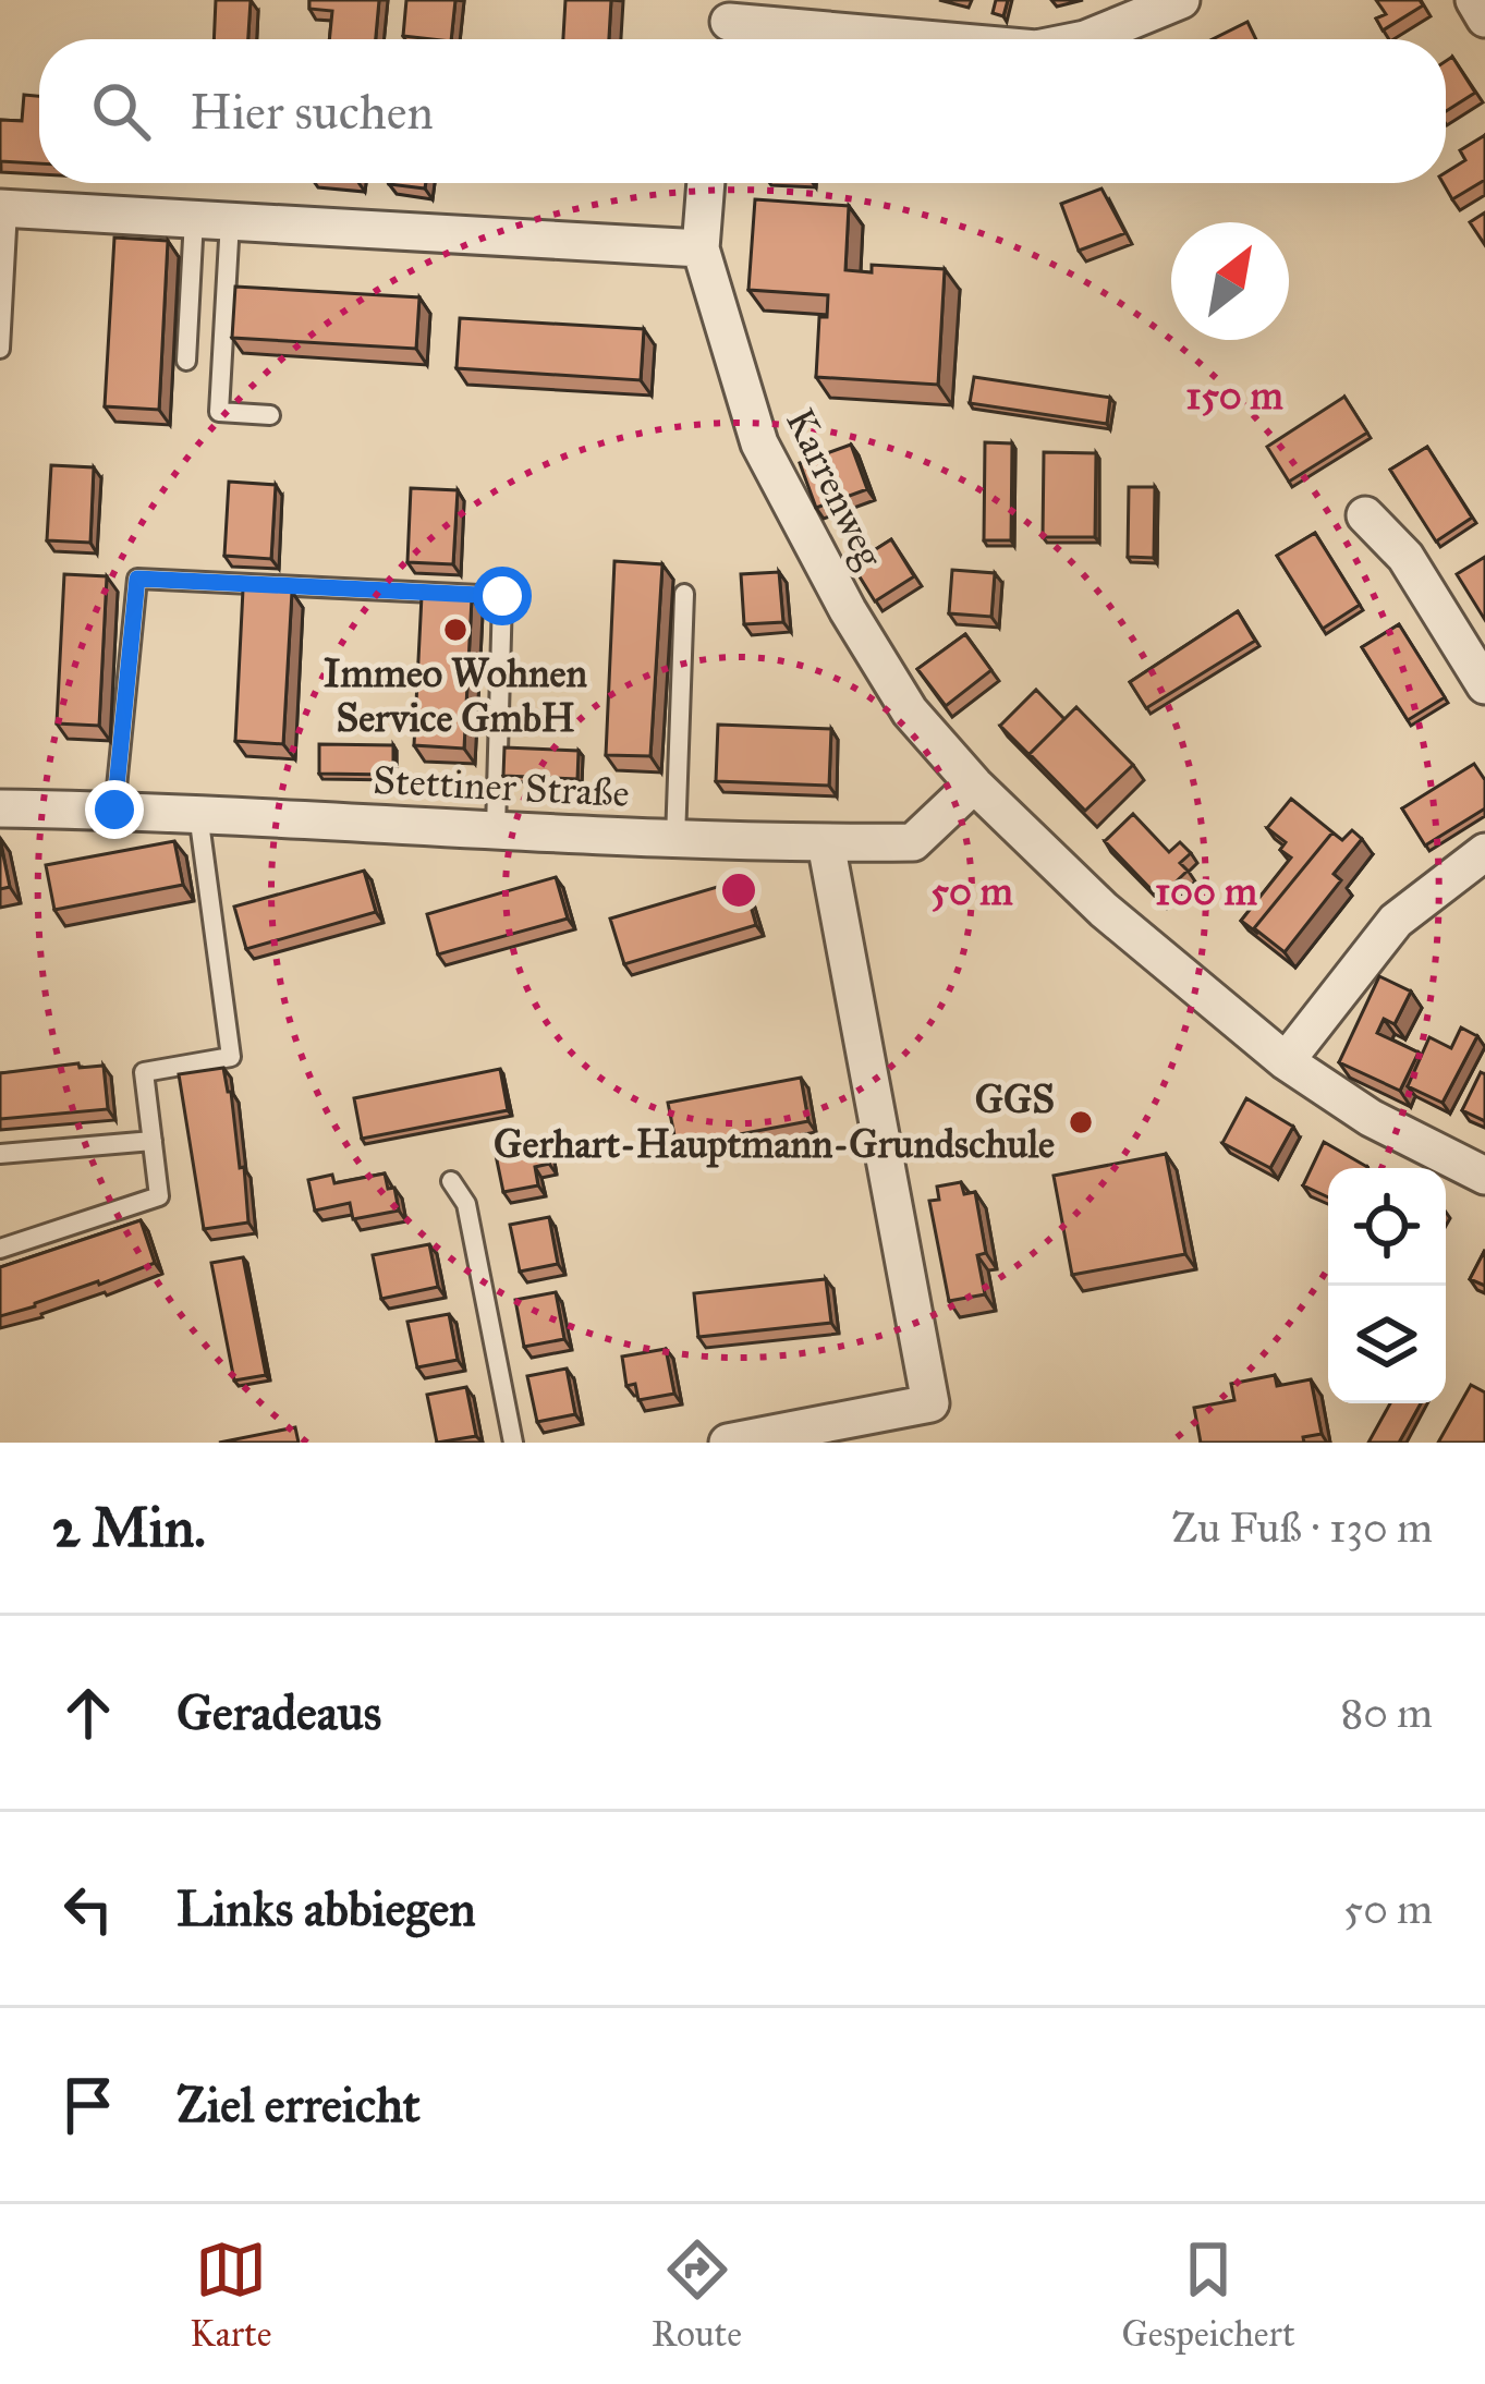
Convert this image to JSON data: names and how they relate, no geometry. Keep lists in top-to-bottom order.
{
  "streets": {
    "street": ["Karrenweg", "Stettiner Straße"]
  },
  "crossings": [
    ["Karrenweg", "Stettiner Straße"]
  ],
  "places": ["Immeo Wohnen Service GmbH", "GGS Gerhart-Hauptmann-Grundschule"],
  "north": "top right",
  "page": {
    "search": "Hier suchen",
    "heading": ["2 Min.", "Zu Fuß · 130 m"],
    "list": [
      ["Geradeaus", "80 m"],
      ["Links abbiegen", "50 m"],
      "Ziel erreicht"
    ],
    "nav": ["Karte", "Route", "Gespeichert"]
  },
  "rings": ["150 m", "50 m", "100 m"]
}
